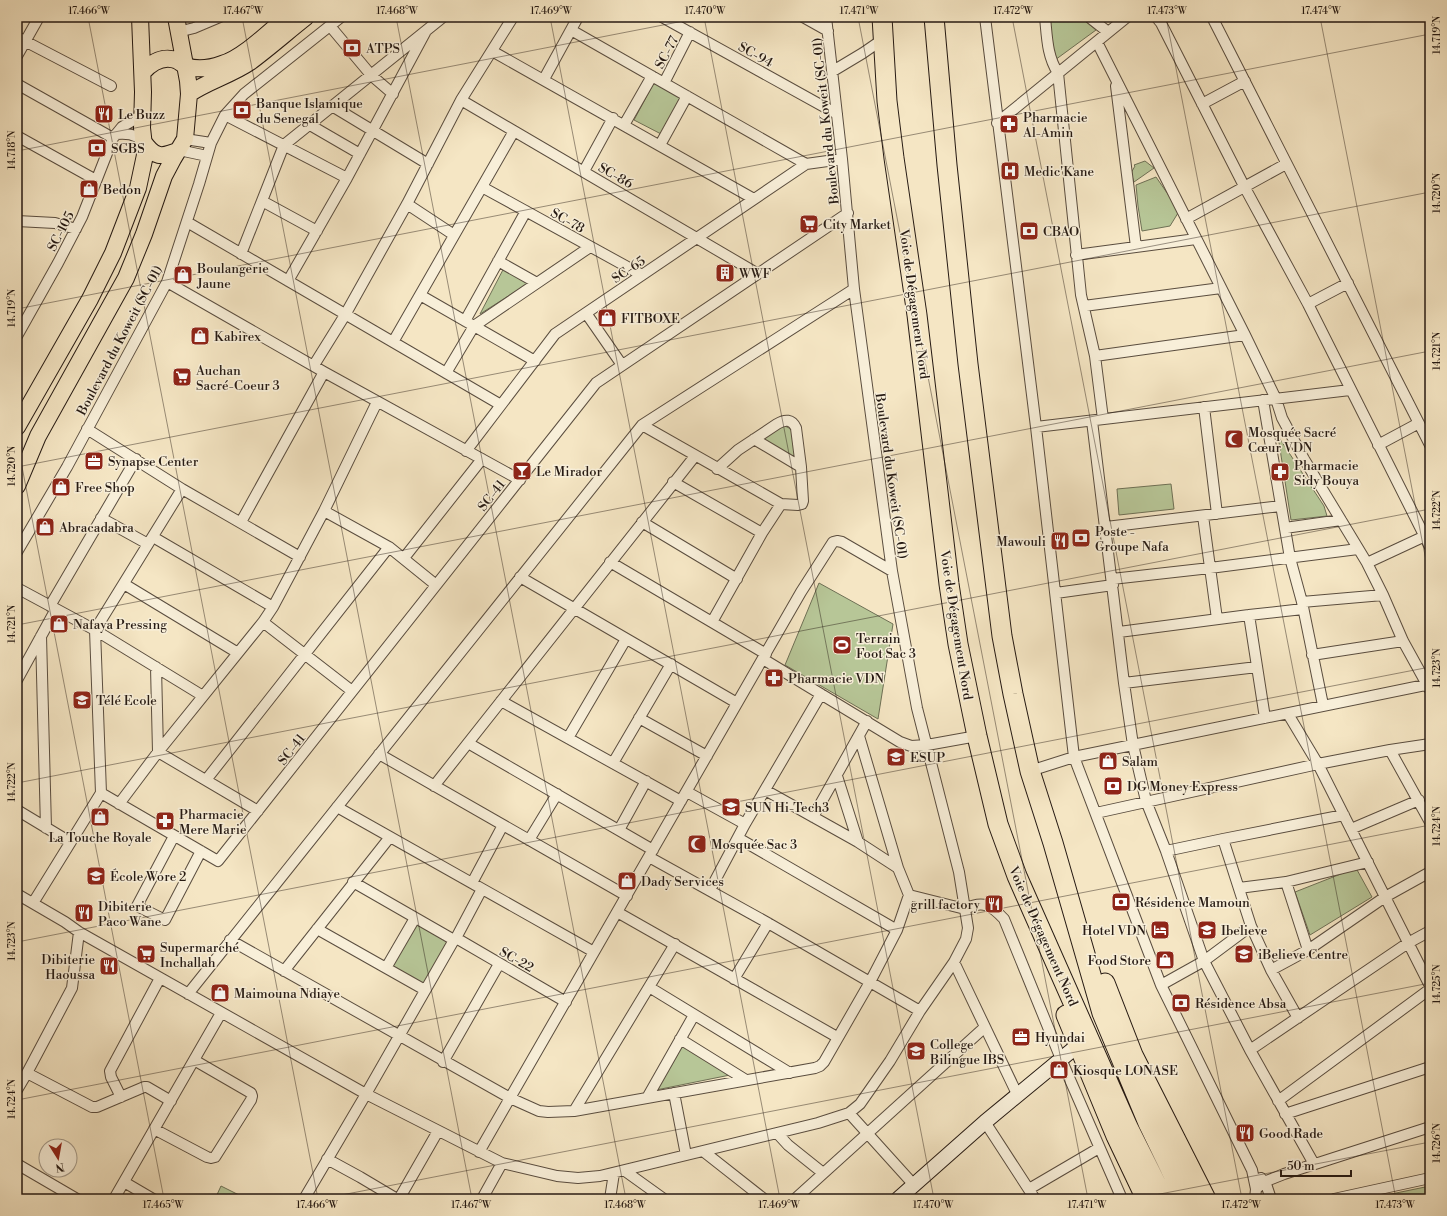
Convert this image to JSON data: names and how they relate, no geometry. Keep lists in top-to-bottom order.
{
  "streets": {
    "highway": ["Voie de Dégagement Nord"],
    "street": [
      "SC-77",
      "SC-94",
      "Boulevard du Koweit (SC-01)",
      "SC-86",
      "SC-78",
      "SC-105",
      "SC-65",
      "SC-41",
      "SC-22"
    ]
  },
  "crossings": [
    ["SC-77", "SC-94"],
    ["SC-94", "Boulevard du Koweit (SC-01)"],
    ["Boulevard du Koweit (SC-01)", "SC-65"],
    ["Boulevard du Koweit (SC-01)", "SC-41"],
    ["SC-86", "SC-65"],
    ["SC-86", "SC-41"],
    ["SC-78", "SC-65"]
  ],
  "places": {
    "bank": [
      "ATPS",
      "Banque Islamique du Senegal",
      "SGBS",
      "CBAO",
      "Poste - Groupe Nafa",
      "DG Money Express",
      "Résidence Mamoun",
      "Résidence Absa"
    ],
    "restaurant": [
      "Le Buzz",
      "Mawouli",
      "grill factory",
      "Dibiterie Paco Wane",
      "Dibiterie Haoussa",
      "Good Rade"
    ],
    "pharmacy": [
      "Pharmacie Al-Amin",
      "Pharmacie Sidy Bouya",
      "Pharmacie VDN",
      "Pharmacie Mere Marie"
    ],
    "hospital": ["Medic'Kane"],
    "shop": [
      "Bedon",
      "Boulangerie Jaune",
      "FITBOXE",
      "Kabirex",
      "Free Shop",
      "Abracadabra",
      "Nafaya Pressing",
      "Salam",
      "La Touche Royale",
      "Dady Services",
      "Food Store",
      "Maimouna Ndiaye",
      "Kiosque LONASE"
    ],
    "supermarket": ["City Market", "Auchan Sacré-Coeur 3", "Supermarché Inchallah"],
    "building": ["WWF"],
    "mosque": ["Mosquée Sacré Cœur VDN", "Mosquée Sac 3"],
    "office": ["Synapse Center", "Hyundai"],
    "bar": ["Le Mirador"],
    "sports": ["Terrain Foot Sac 3"],
    "school or university": [
      "Télé Ecole",
      "ESUP",
      "SUN Hi-Tech3",
      "École Wore 2",
      "Ibelieve",
      "iBelieve Centre",
      "College Bilingue IBS"
    ],
    "hotel": ["Hotel VDN"]
  },
  "scale_bar": "50 m",
  "north": "bottom",
  "coordinates": [
    "17.466°W",
    "17.467°W",
    "17.468°W",
    "17.469°W",
    "17.470°W",
    "17.471°W",
    "17.472°W",
    "17.473°W",
    "17.474°W",
    "14.719°N",
    "14.718°N",
    "14.720°N",
    "14.721°N",
    "14.722°N",
    "14.723°N",
    "14.724°N",
    "14.725°N",
    "14.726°N",
    "17.465°W"
  ]
}
